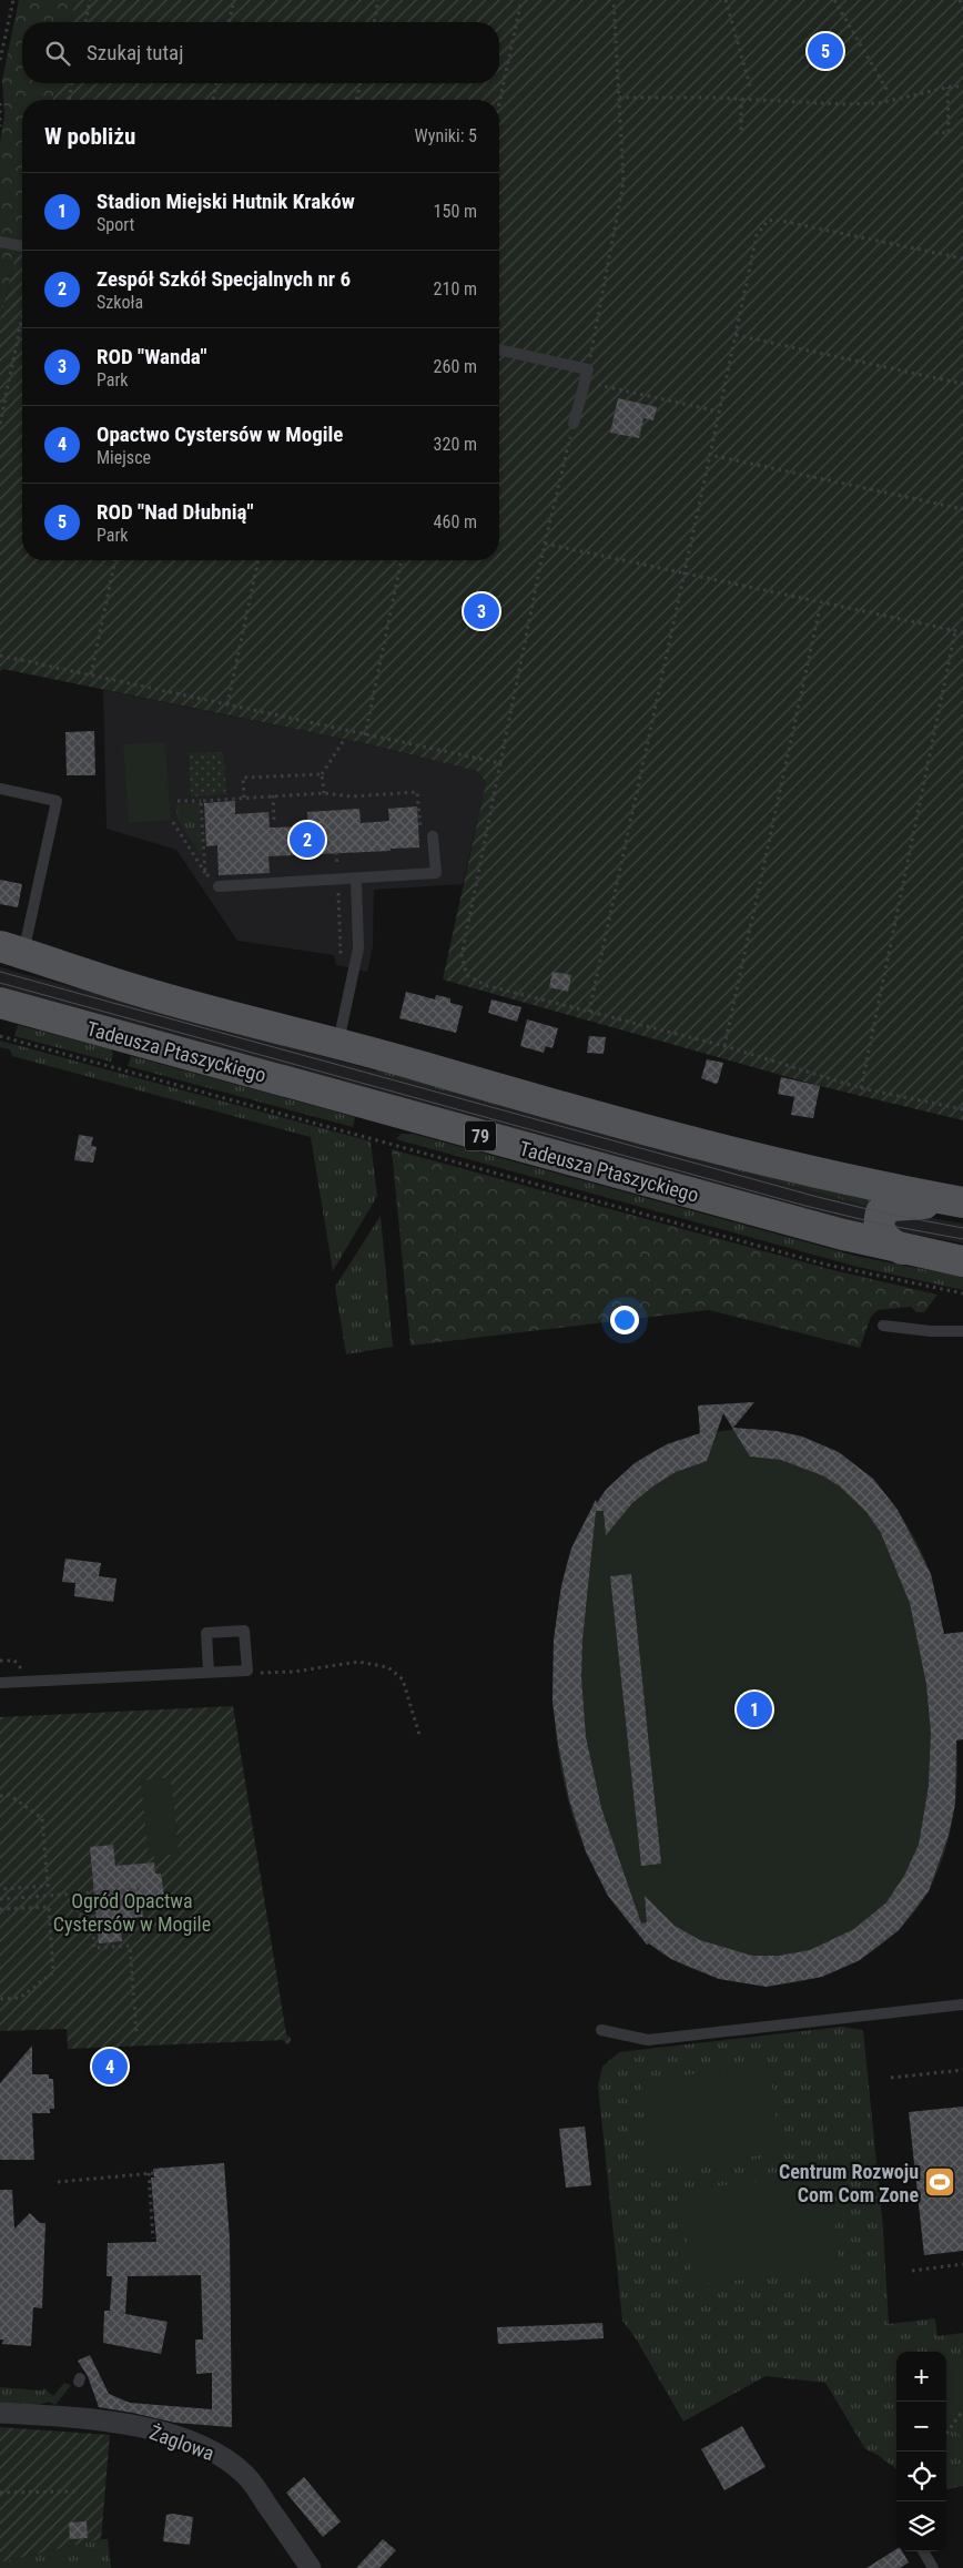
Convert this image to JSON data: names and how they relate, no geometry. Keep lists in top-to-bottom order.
{
  "streets": {
    "main road": ["Tadeusza Ptaszyckiego", "79"],
    "street": ["Żaglowa"]
  },
  "parks": ["Ogród Opactwa Cystersów w Mogile"],
  "places": {
    "sports": ["Centrum Rozwoju Com Com Zone"]
  },
  "page": {
    "search": "Szukaj tutaj",
    "pins": [
      "5",
      "3",
      "2",
      "1",
      "4"
    ],
    "heading": ["W pobliżu", "Wyniki: 5"],
    "list": [
      {
        "mark": "1",
        "name": "Stadion Miejski Hutnik Kraków",
        "note": "Sport",
        "value": "150 m"
      },
      {
        "mark": "2",
        "name": "Zespół Szkół Specjalnych nr 6",
        "note": "Szkoła",
        "value": "210 m"
      },
      {
        "mark": "3",
        "name": "ROD \"Wanda\"",
        "note": "Park",
        "value": "260 m"
      },
      {
        "mark": "4",
        "name": "Opactwo Cystersów w Mogile",
        "note": "Miejsce",
        "value": "320 m"
      },
      {
        "mark": "5",
        "name": "ROD \"Nad Dłubnią\"",
        "note": "Park",
        "value": "460 m"
      }
    ],
    "map_buttons": ["+", "−"]
  }
}
